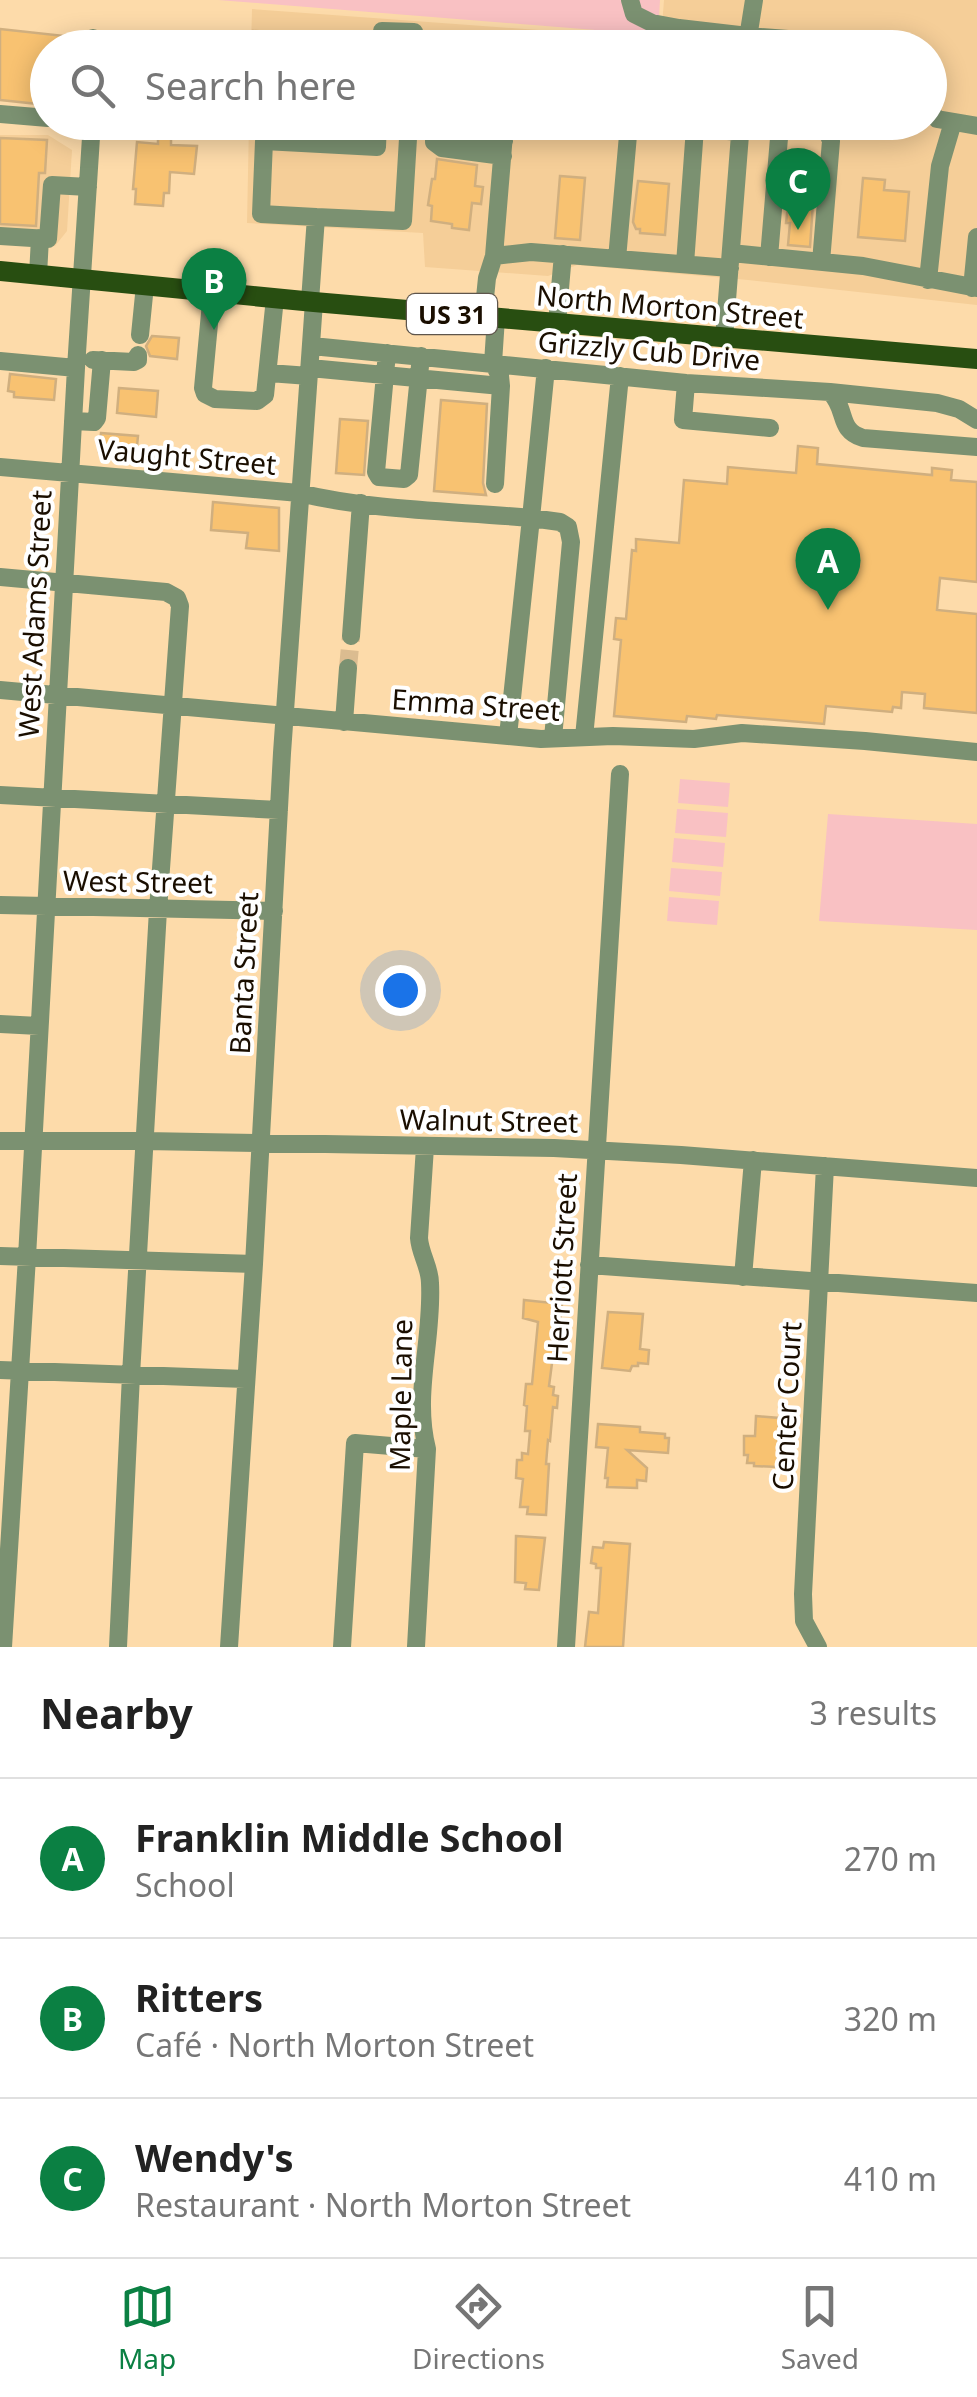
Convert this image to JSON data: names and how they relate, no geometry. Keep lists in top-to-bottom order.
{
  "streets": {
    "main road": ["North Morton Street", "US 31"],
    "street": [
      "Grizzly Cub Drive",
      "Vaught Street",
      "West Adams Street",
      "Emma Street",
      "West Street",
      "Banta Street",
      "Walnut Street",
      "Herriott Street",
      "Maple Lane",
      "Center Court"
    ]
  },
  "crossings": [
    ["North Morton Street", "West Adams Street"],
    ["North Morton Street", "Banta Street"],
    ["Grizzly Cub Drive", "Banta Street"],
    ["Vaught Street", "West Adams Street"],
    ["Vaught Street", "Banta Street"],
    ["West Adams Street", "Emma Street"],
    ["West Adams Street", "West Street"],
    ["West Adams Street", "Walnut Street"],
    ["Emma Street", "Banta Street"],
    ["West Street", "Banta Street"],
    ["Banta Street", "Walnut Street"],
    ["Walnut Street", "Herriott Street"],
    ["Walnut Street", "Maple Lane"],
    ["Walnut Street", "Center Court"]
  ],
  "page": {
    "search": "Search here",
    "pins": ["C", "B", "A"],
    "heading": ["Nearby", "3 results"],
    "list": [
      {
        "mark": "A",
        "name": "Franklin Middle School",
        "note": "School",
        "value": "270 m"
      },
      {
        "mark": "B",
        "name": "Ritters",
        "note": "Café · North Morton Street",
        "value": "320 m"
      },
      {
        "mark": "C",
        "name": "Wendy's",
        "note": "Restaurant · North Morton Street",
        "value": "410 m"
      }
    ],
    "nav": ["Map", "Directions", "Saved"]
  }
}
